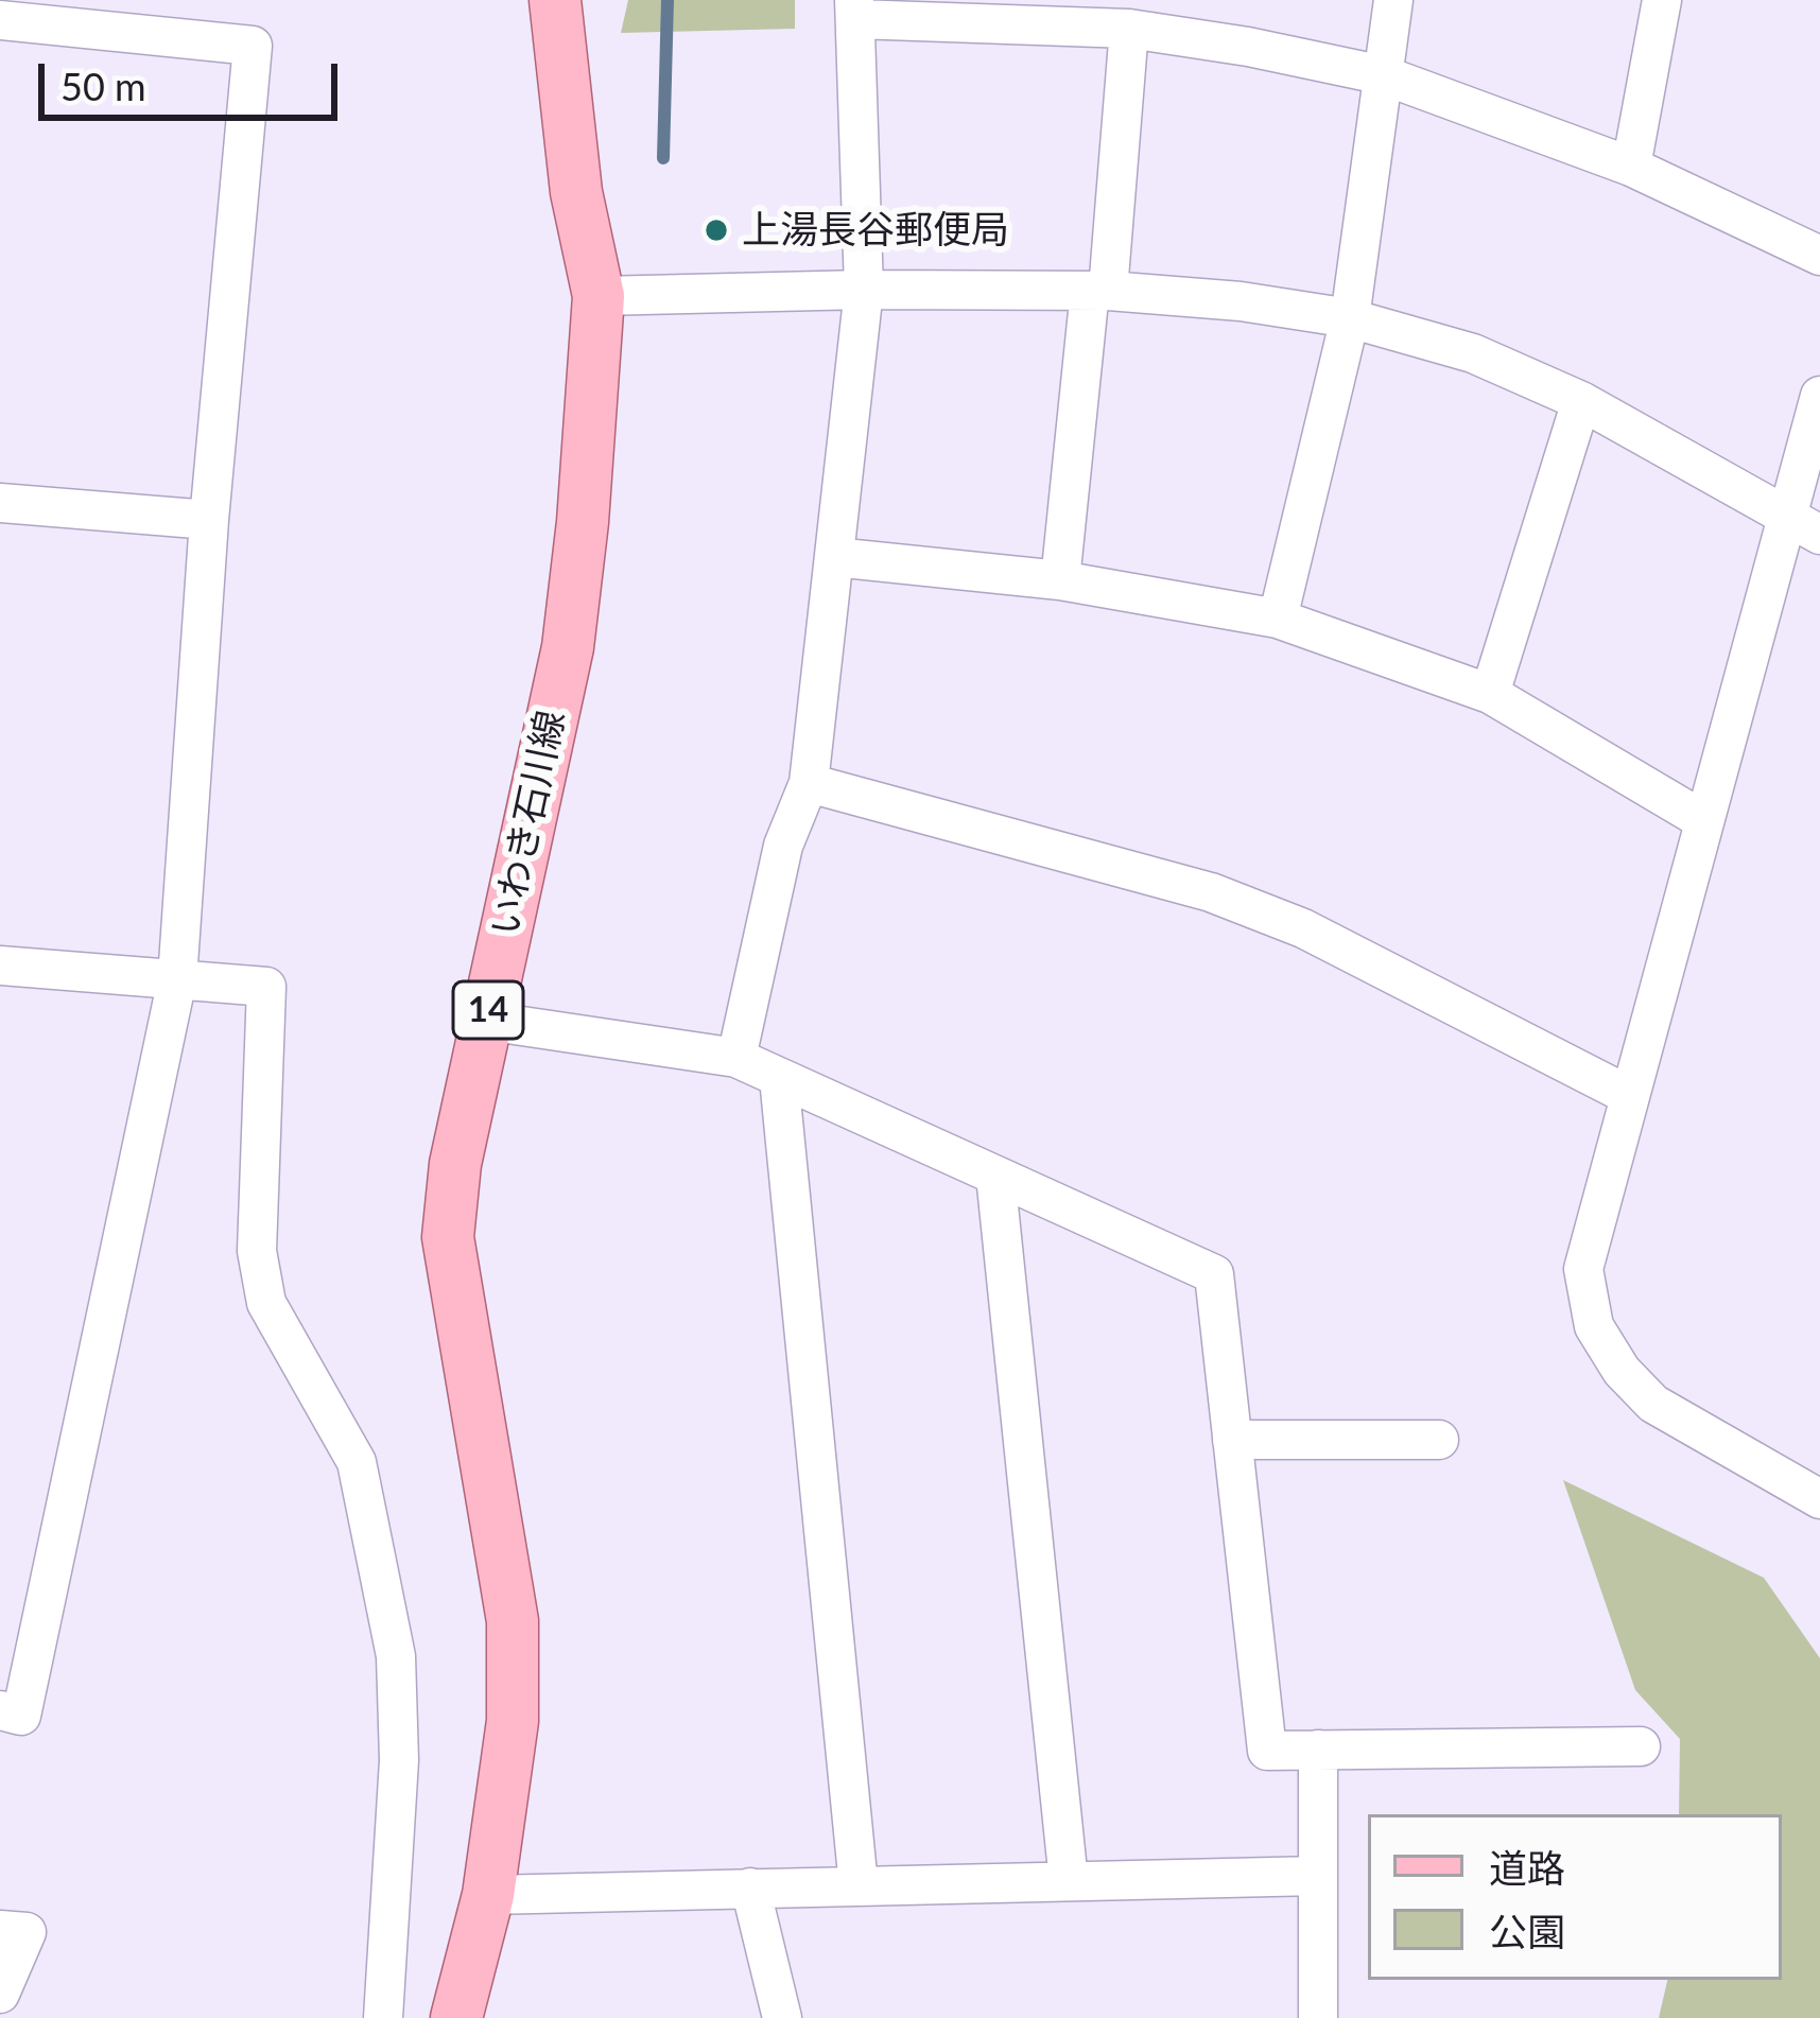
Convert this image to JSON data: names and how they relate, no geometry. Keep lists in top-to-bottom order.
{
  "streets": {
    "main road": ["いわき石川線", "14"]
  },
  "places": ["上湯長谷郵便局"],
  "legend": ["道路", "公園"],
  "scale_bar": "50 m"
}
